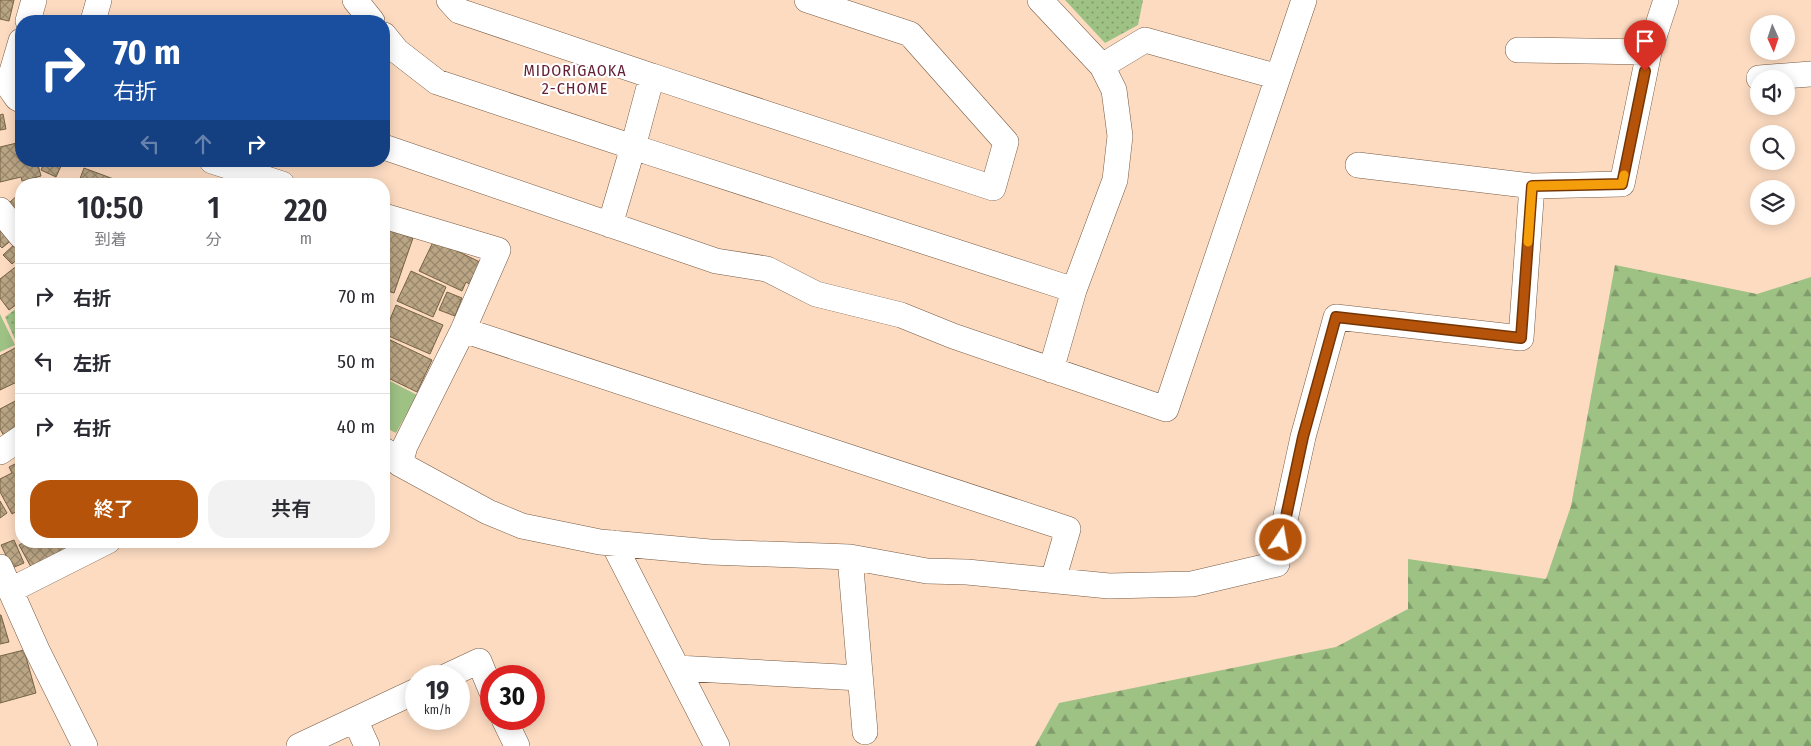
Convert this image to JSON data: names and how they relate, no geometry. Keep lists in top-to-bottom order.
{
  "districts": ["MIDORIGAOKA 2-CHOME"],
  "north": "bottom",
  "page": {
    "turn": ["70 m", "右折"],
    "eta": [
      "10:50",
      "到着",
      "1",
      "分",
      "220",
      "m"
    ],
    "list": [
      {
        "name": "右折",
        "value": "70 m"
      },
      {
        "name": "左折",
        "value": "50 m"
      },
      {
        "name": "右折",
        "value": "40 m"
      }
    ],
    "buttons": ["終了", "共有"],
    "speed": "19 km/h",
    "limit": "30"
  }
}
